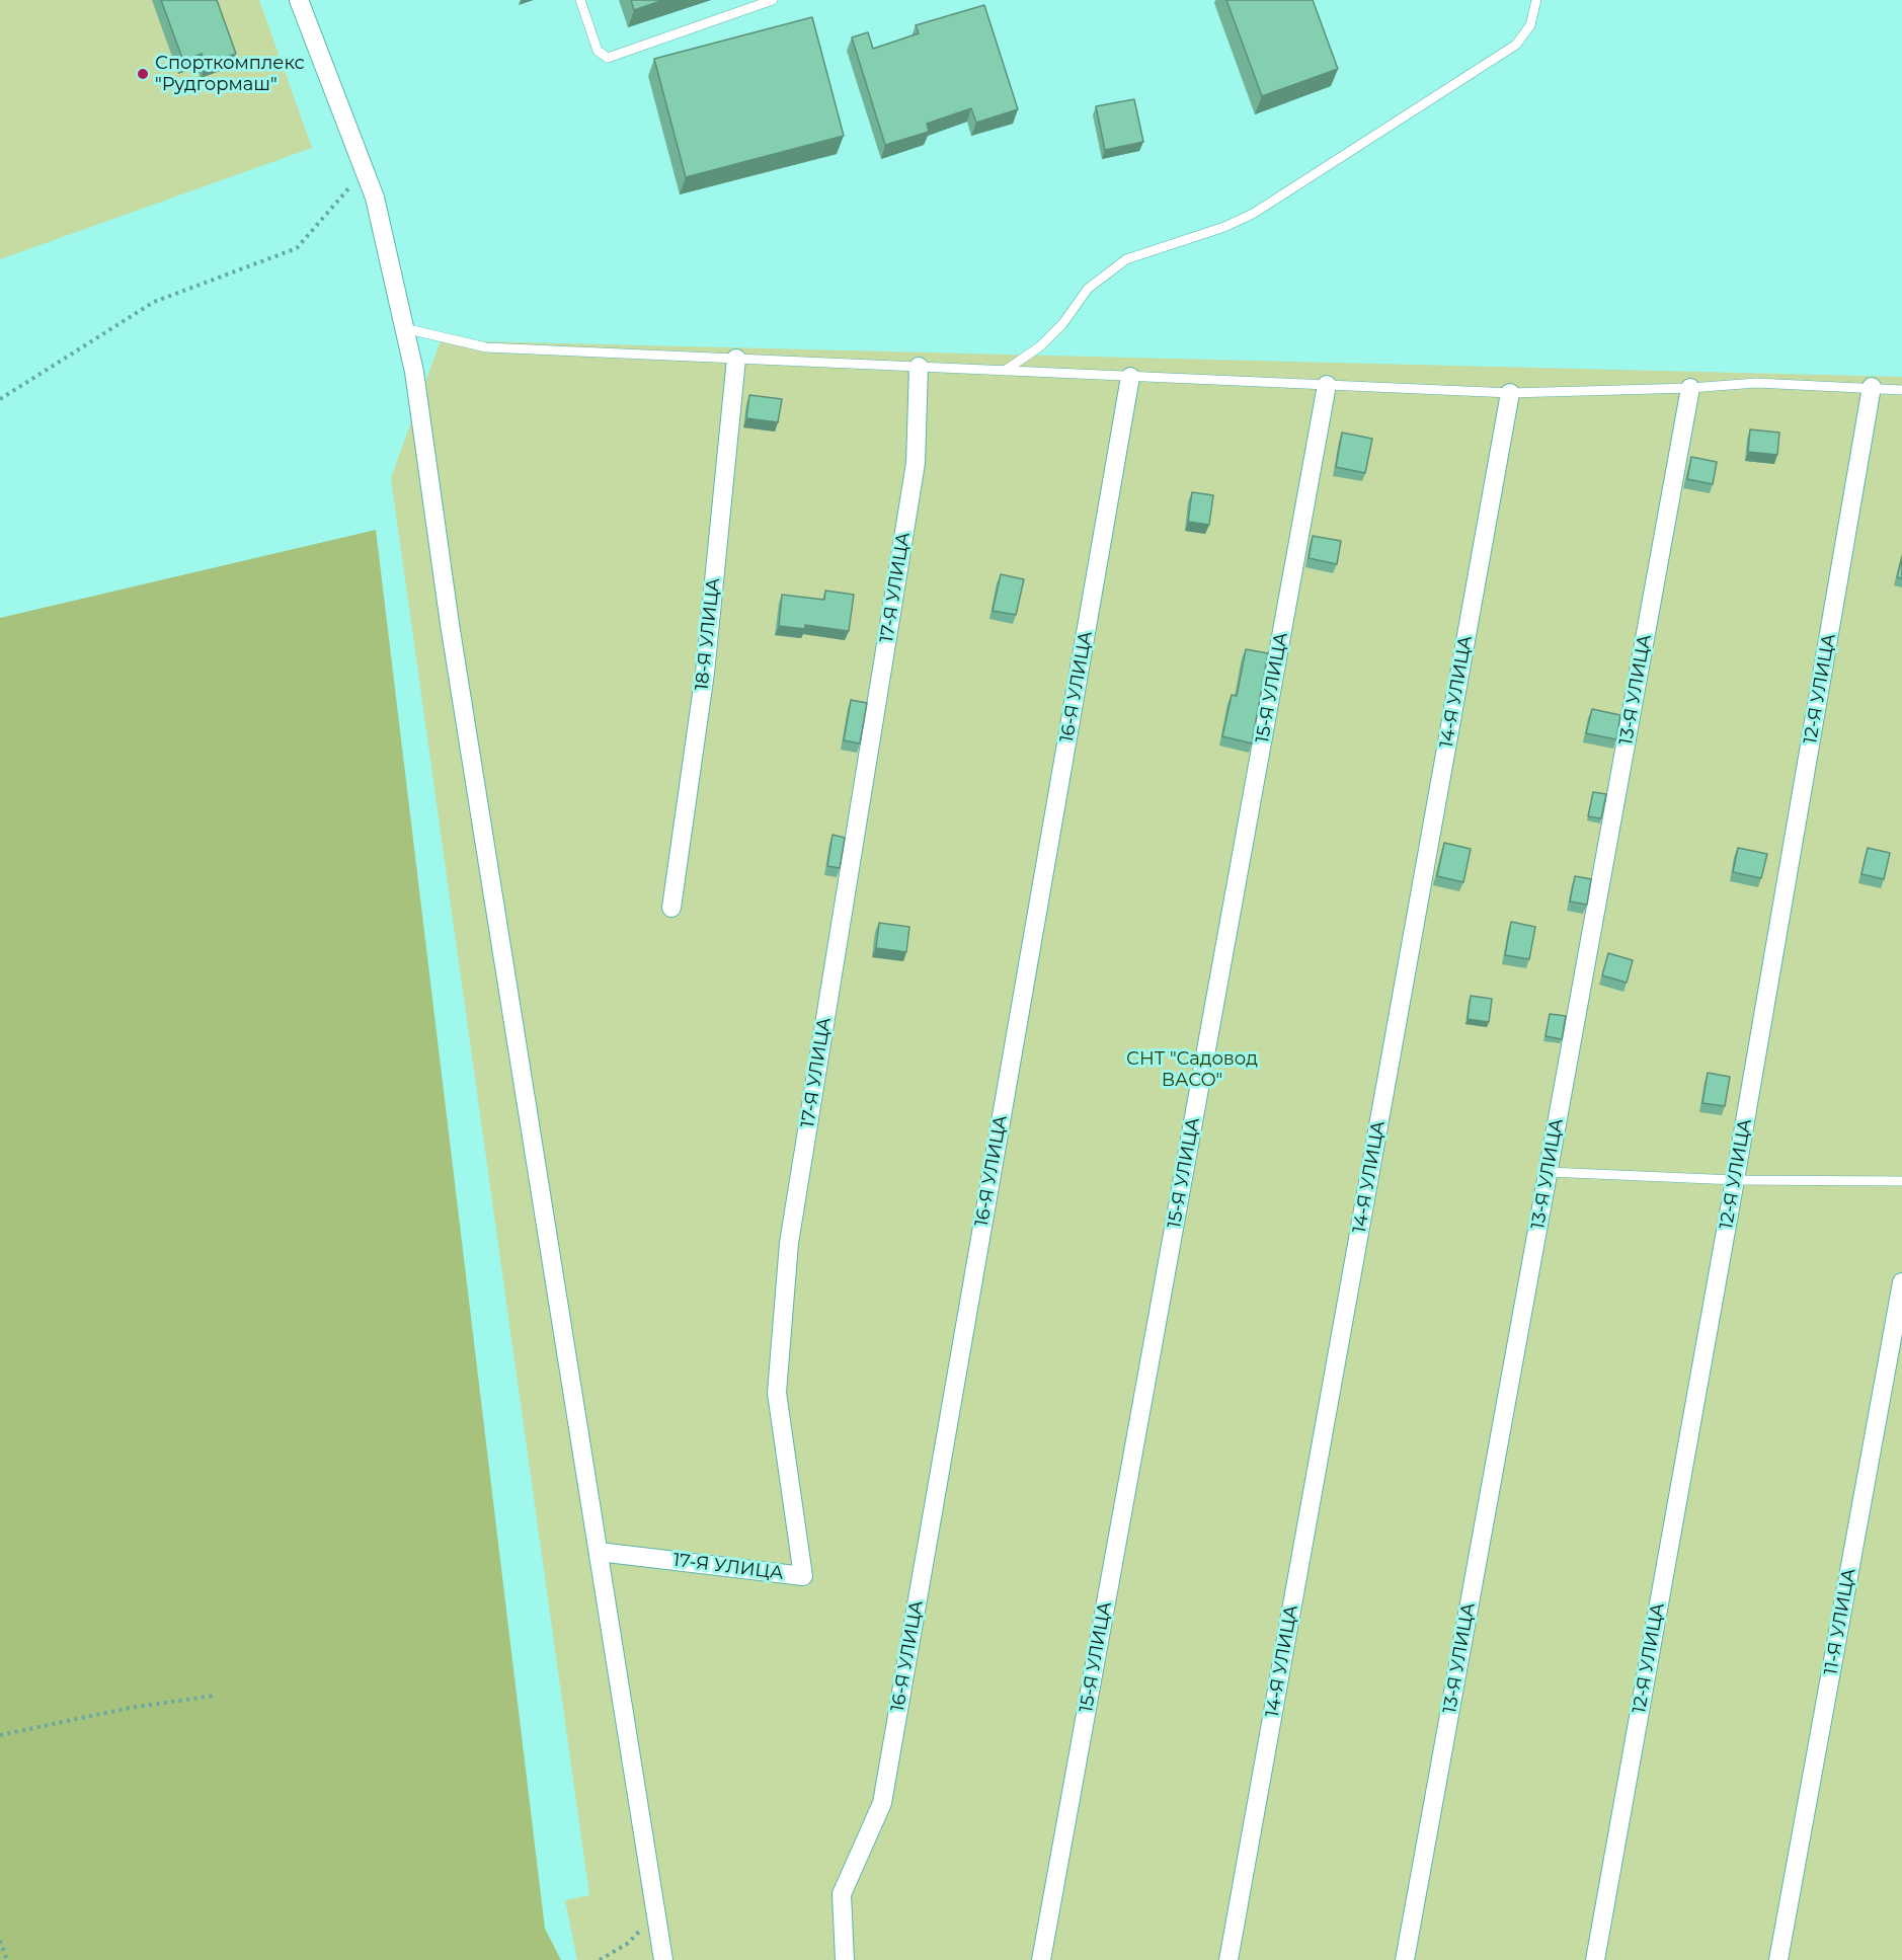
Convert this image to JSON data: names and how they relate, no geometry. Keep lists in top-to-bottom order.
{
  "streets": {
    "street": [
      "17-Я УЛИЦА",
      "18-Я УЛИЦА",
      "16-Я УЛИЦА",
      "15-Я УЛИЦА",
      "12-Я УЛИЦА",
      "13-Я УЛИЦА",
      "14-Я УЛИЦА",
      "11-Я УЛИЦА"
    ]
  },
  "parks": ["СНТ \"Садовод ВАСО\""],
  "places": ["Спорткомплекс \"Рудгормаш\""]
}
